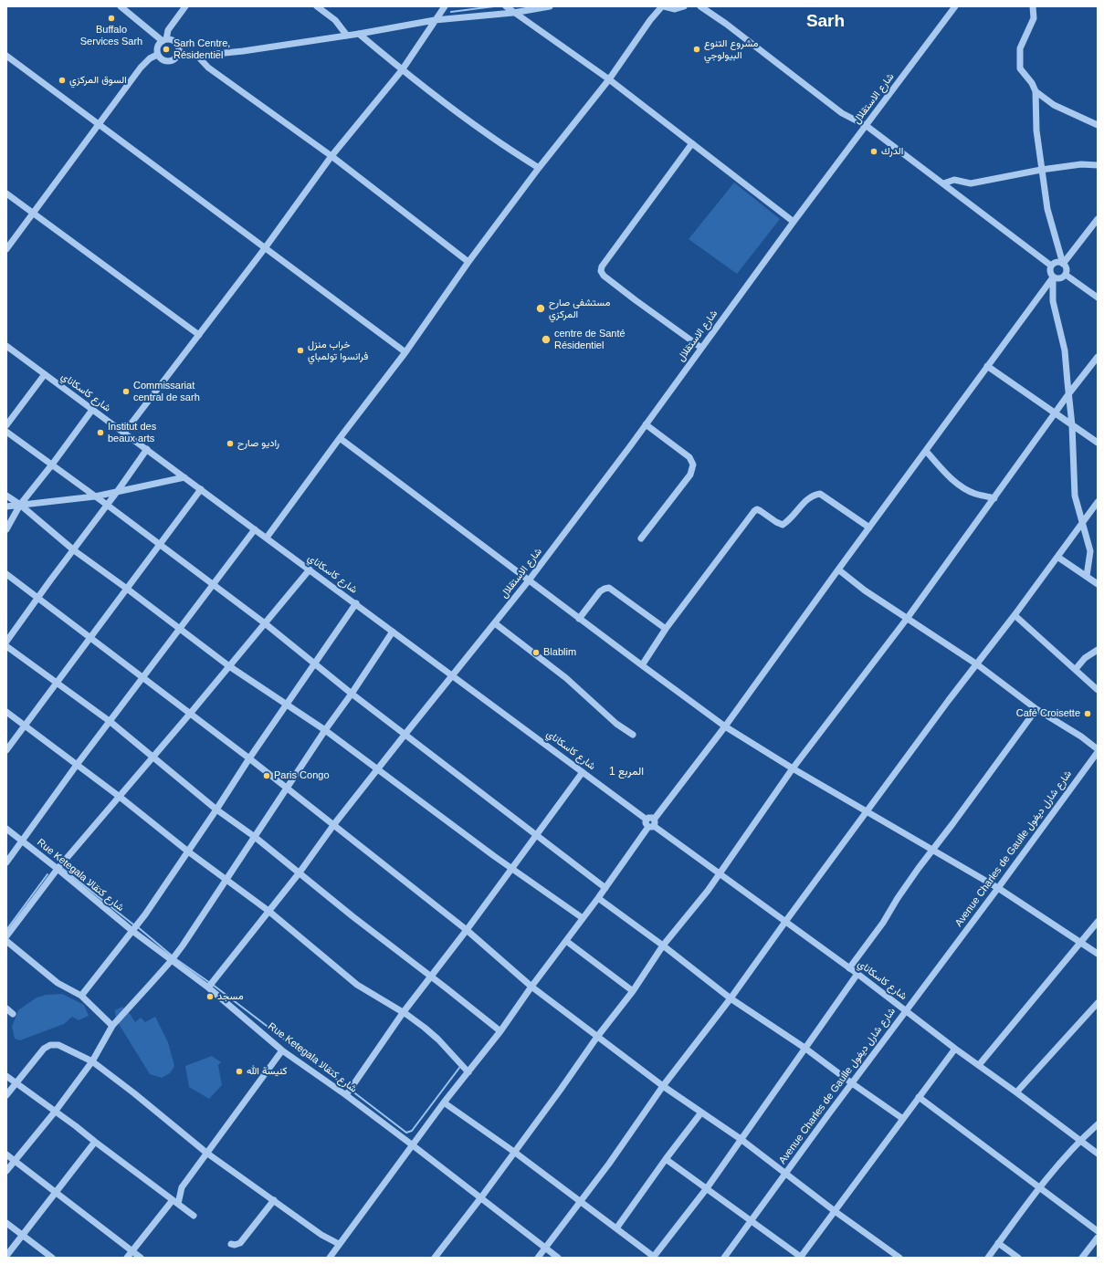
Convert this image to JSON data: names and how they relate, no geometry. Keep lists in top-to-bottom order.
{
  "streets": {
    "street": [
      "شارع الاستقلال",
      "شارع كاسكاناي",
      "Avenue Charles de Gaulle شارع شارل ديغول",
      "Rue Ketegala شارع كتقالا"
    ]
  },
  "crossings": [
    ["شارع الاستقلال", "شارع كاسكاناي"],
    ["شارع الاستقلال", "Rue Ketegala شارع كتقالا"],
    ["شارع كاسكاناي", "Avenue Charles de Gaulle شارع شارل ديغول"]
  ],
  "districts": ["Sarh", "المربع 1"],
  "places": [
    "Buffalo Services Sarh",
    "Sarh Centre, Résidentiel",
    "مشروع التنوع البيولوجي",
    "السوق المركزي",
    "الدرك",
    "مستشفى صارح المركزي",
    "centre de Santé Résidentiel",
    "خراب منزل فرانسوا تولمباي",
    "Commissariat central de sarh",
    "Institut des beaux arts",
    "راديو صارح",
    "Blablim",
    "Café Croisette",
    "Paris Congo",
    "مسجد",
    "كنيسة الله"
  ]
}
